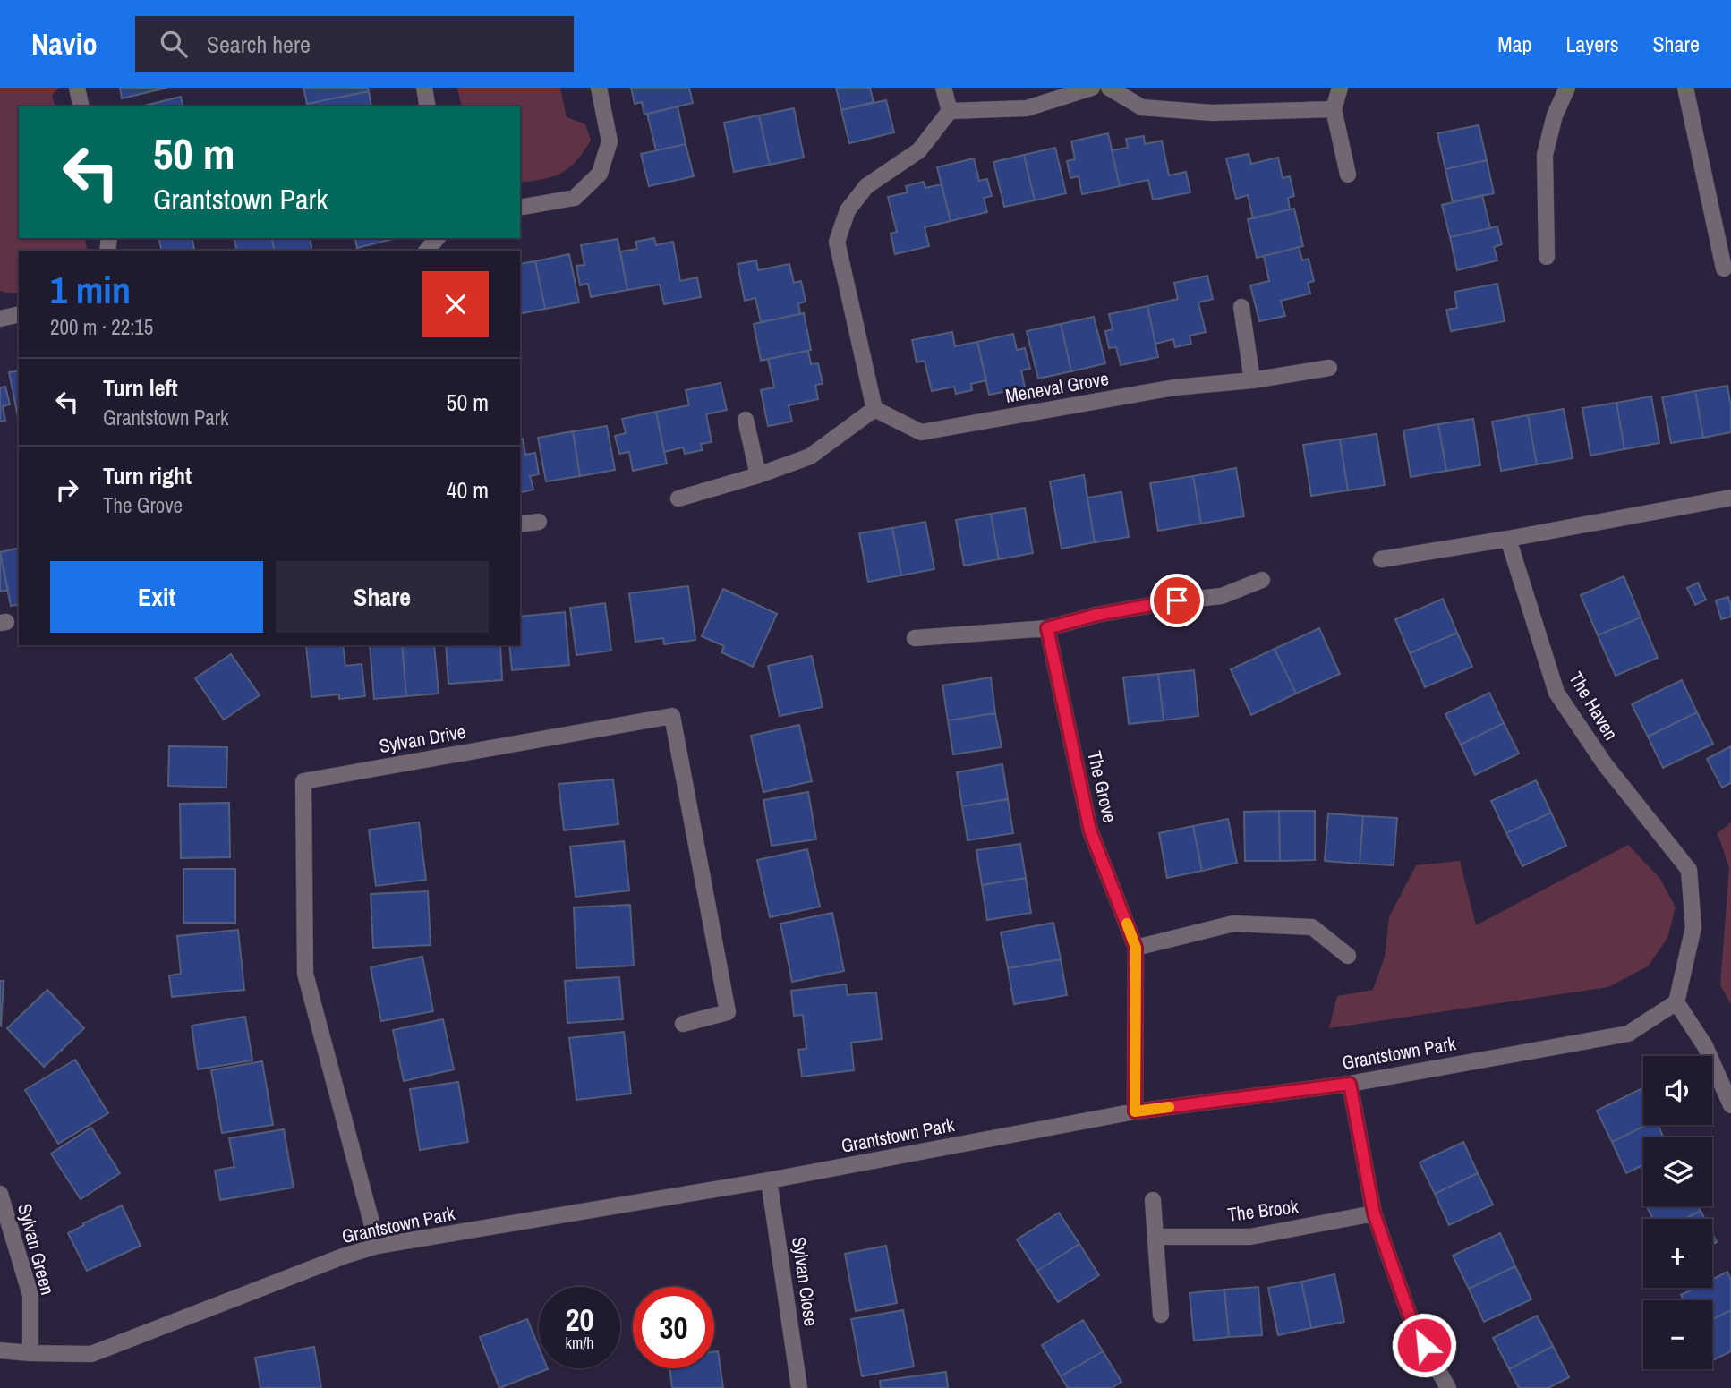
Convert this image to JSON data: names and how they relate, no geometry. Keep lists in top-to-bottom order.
{
  "streets": {
    "street": [
      "Meneval Grove",
      "The Haven",
      "Sylvan Drive",
      "The Grove",
      "Grantstown Park",
      "The Brook",
      "Sylvan Green",
      "Sylvan Close"
    ]
  },
  "crossings": [
    ["The Haven", "Grantstown Park"],
    ["Sylvan Drive", "Grantstown Park"],
    ["The Grove", "Grantstown Park"],
    ["Grantstown Park", "Sylvan Green"],
    ["Grantstown Park", "Sylvan Close"]
  ],
  "page": {
    "header": "Navio",
    "search": "Search here",
    "nav": ["Map", "Layers", "Share"],
    "turn": ["50 m", "Grantstown Park"],
    "heading": ["1 min", "200 m · 22:15"],
    "list": [
      {
        "name": "Turn left",
        "note": "Grantstown Park",
        "value": "50 m"
      },
      {
        "name": "Turn right",
        "note": "The Grove",
        "value": "40 m"
      }
    ],
    "buttons": ["Exit", "Share"],
    "map_buttons": ["+", "−"],
    "speed": "20 km/h",
    "limit": "30"
  }
}
